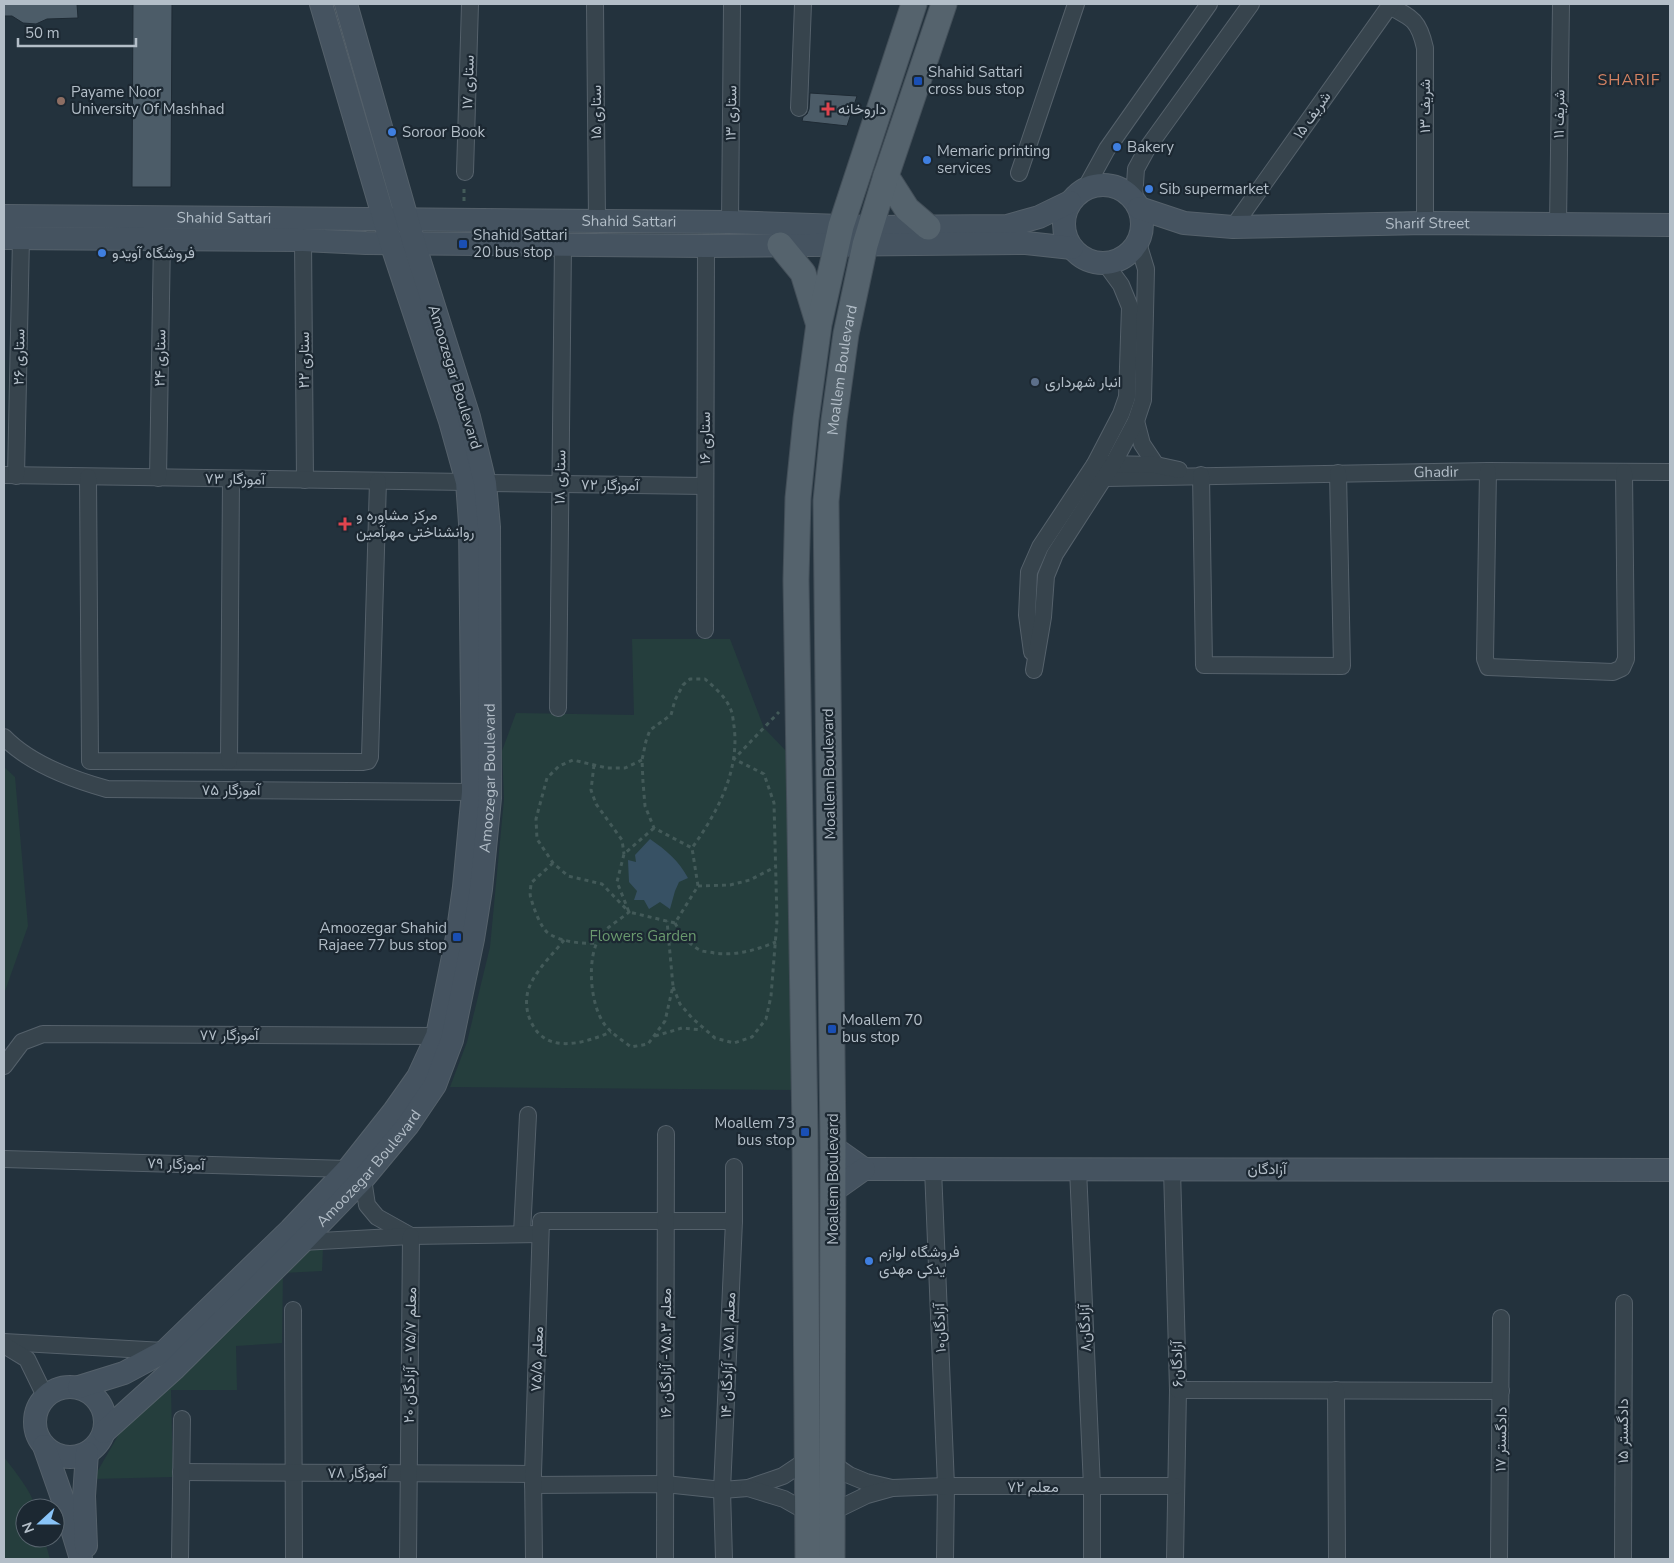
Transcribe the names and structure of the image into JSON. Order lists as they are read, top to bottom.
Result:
{
  "streets": {
    "main road": [
      "Shahid Sattari",
      "Sharif Street",
      "Moallem Boulevard",
      "Amoozegar Boulevard",
      "آزادگان"
    ],
    "street": [
      "ستاری ۱۷",
      "شریف ۱۳",
      "ستاری ۱۵",
      "ستاری ۱۳",
      "شریف ۱۱",
      "شریف ۱۵",
      "ستاری ۲۶",
      "ستاری ۲۴",
      "ستاری ۲۲",
      "ستاری ۱۶",
      "Ghadir",
      "ستاری ۱۸",
      "۷۳ آموزگار",
      "۷۲ آموزگار",
      "آموزگار ۷۵",
      "۷۷ آموزگار",
      "۷۹ آموزگار",
      "آزادگان۱۰",
      "آزادگان۸",
      "معلم ۷۵.۳- آزادگان ۱۶",
      "معلم ۷۵/۷ - آزادگان ۲۰",
      "معلم ۷۵.۱- آزادگان ۱۴",
      "معلم ۷۵/۵",
      "آزادگان۶",
      "دادگستر ۱۵",
      "دادگستر ۱۷",
      "آموزگار ۷۸",
      "معلم ۷۲"
    ]
  },
  "crossings": [
    ["شریف ۱۳", "شریف ۱۵"],
    ["شریف ۱۳", "Sharif Street"],
    ["ستاری ۱۵", "Shahid Sattari"],
    ["ستاری ۱۳", "Shahid Sattari"],
    ["شریف ۱۱", "Sharif Street"],
    ["شریف ۱۵", "Sharif Street"],
    ["Shahid Sattari", "Sharif Street"],
    ["Shahid Sattari", "ستاری ۲۶"],
    ["Shahid Sattari", "ستاری ۲۴"],
    ["Shahid Sattari", "ستاری ۲۲"],
    ["Shahid Sattari", "Moallem Boulevard"],
    ["Shahid Sattari", "Amoozegar Boulevard"],
    ["Shahid Sattari", "ستاری ۱۶"],
    ["Shahid Sattari", "ستاری ۱۸"],
    ["ستاری ۲۶", "۷۳ آموزگار"],
    ["ستاری ۲۴", "۷۳ آموزگار"],
    ["ستاری ۲۲", "۷۳ آموزگار"],
    ["Amoozegar Boulevard", "۷۳ آموزگار"],
    ["Amoozegar Boulevard", "۷۲ آموزگار"],
    ["Amoozegar Boulevard", "آموزگار ۷۵"],
    ["Amoozegar Boulevard", "۷۷ آموزگار"],
    ["Amoozegar Boulevard", "۷۹ آموزگار"],
    ["ستاری ۱۶", "۷۲ آموزگار"],
    ["ستاری ۱۸", "۷۲ آموزگار"],
    ["۷۳ آموزگار", "۷۲ آموزگار"],
    ["آزادگان", "آزادگان۱۰"],
    ["آزادگان", "آزادگان۸"],
    ["آزادگان", "آزادگان۶"],
    ["آزادگان۱۰", "معلم ۷۲"],
    ["آزادگان۸", "معلم ۷۲"],
    ["معلم ۷۵.۳- آزادگان ۱۶", "آموزگار ۷۸"],
    ["معلم ۷۵/۷ - آزادگان ۲۰", "آموزگار ۷۸"],
    ["معلم ۷۵.۱- آزادگان ۱۴", "آموزگار ۷۸"],
    ["معلم ۷۵/۵", "آموزگار ۷۸"],
    ["آزادگان۶", "معلم ۷۲"]
  ],
  "districts": ["SHARIF"],
  "parks": ["Flowers Garden"],
  "places": {
    "transit": [
      "Shahid Sattari cross bus stop",
      "Shahid Sattari 20 bus stop",
      "Amoozegar Shahid Rajaee 77 bus stop",
      "Moallem 70 bus stop",
      "Moallem 73 bus stop"
    ],
    "other": [
      "Payame Noor University Of Mashhad",
      "Soroor Book",
      "Bakery",
      "Memaric printing services",
      "Sib supermarket",
      "فروشگاه آويدو",
      "انبار شهرداری",
      "فروشگاه لوازم یدکی مهدی"
    ],
    "health": ["داروخانه", "مرکز مشاوره و روانشناختی مهرآمین"]
  },
  "scale_bar": "50 m",
  "north": "left"
}
